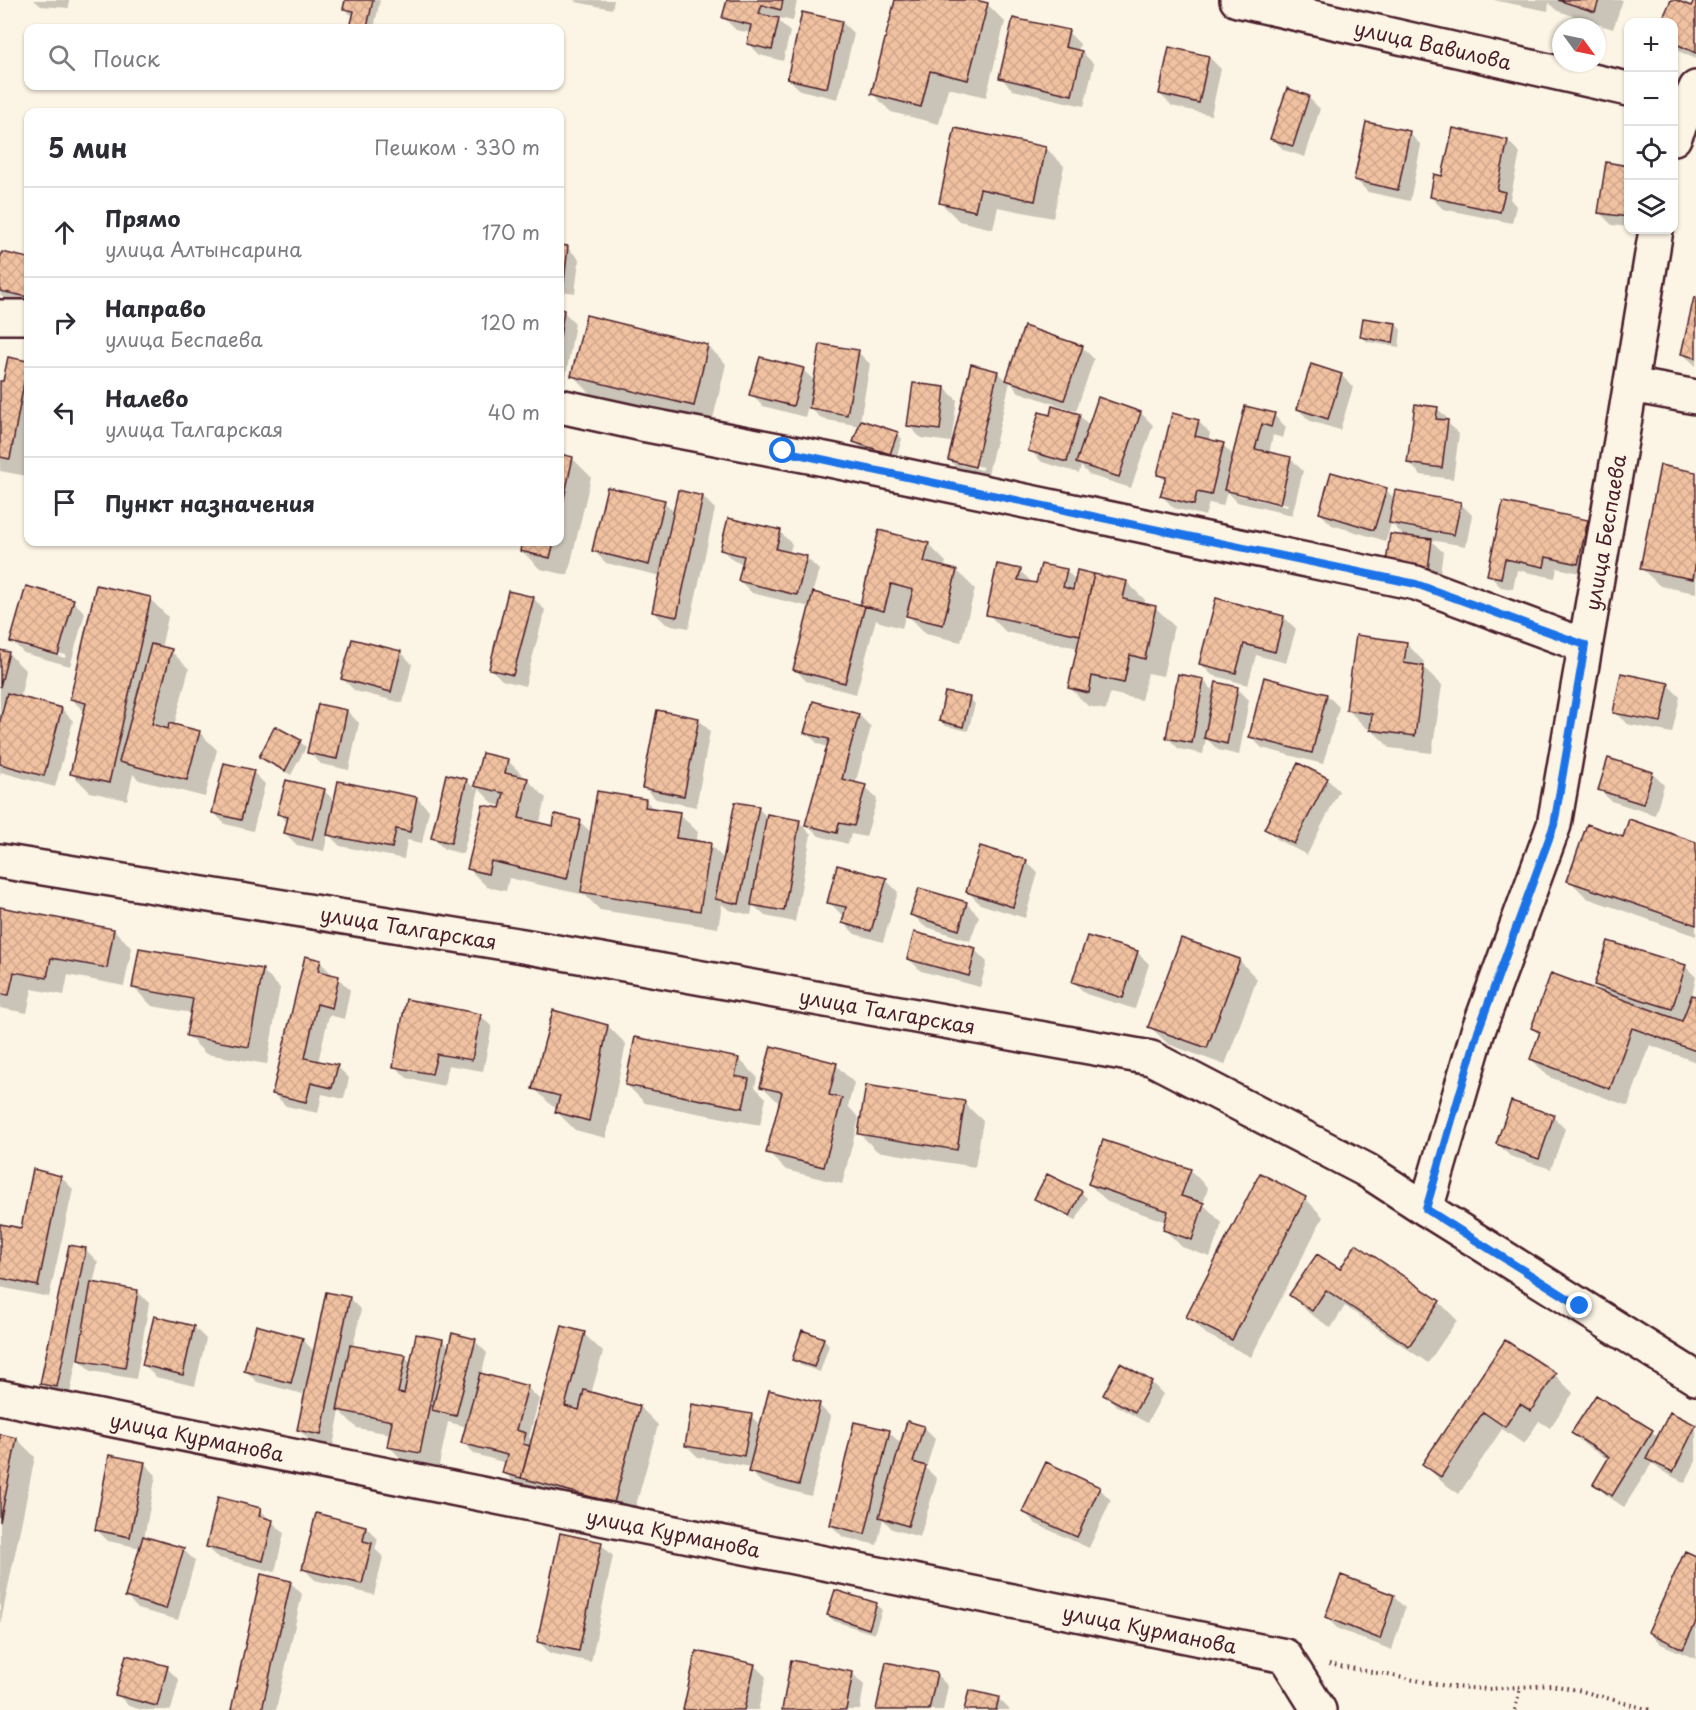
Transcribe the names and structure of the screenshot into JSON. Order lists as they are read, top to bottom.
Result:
{
  "streets": {
    "street": [
      "улица Вавилова",
      "улица Беспаева",
      "улица Талгарская",
      "улица Курманова"
    ]
  },
  "crossings": [
    ["улица Беспаева", "улица Талгарская"]
  ],
  "north": "bottom right",
  "page": {
    "map_buttons": ["+", "−"],
    "search": "Поиск",
    "heading": ["5 мин", "Пешком · 330 m"],
    "list": [
      ["Прямо", "улица Алтынсарина", "170 m"],
      ["Направо", "улица Беспаева", "120 m"],
      ["Налево", "улица Талгарская", "40 m"],
      "Пункт назначения"
    ]
  }
}
